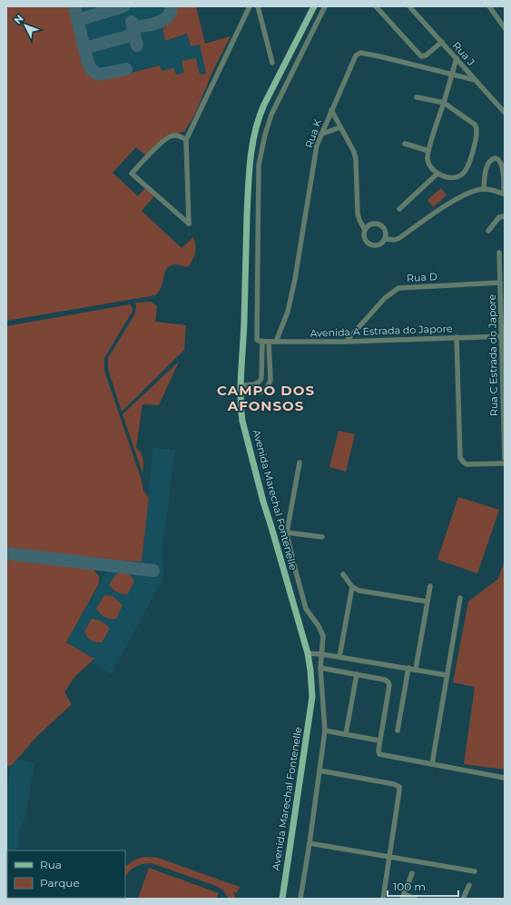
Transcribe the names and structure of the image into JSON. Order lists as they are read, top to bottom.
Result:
{
  "streets": {
    "main road": ["Avenida Marechal Fontenelle"],
    "street": [
      "Rua J",
      "Rua K",
      "Rua D",
      "Avenida A Estrada do Japore",
      "Rua C Estrada do Japore"
    ]
  },
  "crossings": [
    ["Rua J", "Rua K"],
    ["Rua K", "Avenida A Estrada do Japore"],
    ["Rua D", "Avenida A Estrada do Japore"],
    ["Rua D", "Rua C Estrada do Japore"],
    ["Avenida A Estrada do Japore", "Rua C Estrada do Japore"]
  ],
  "districts": ["CAMPO DOS AFONSOS"],
  "legend": ["Rua", "Parque"],
  "scale_bar": "100 m",
  "north": "top left"
}
